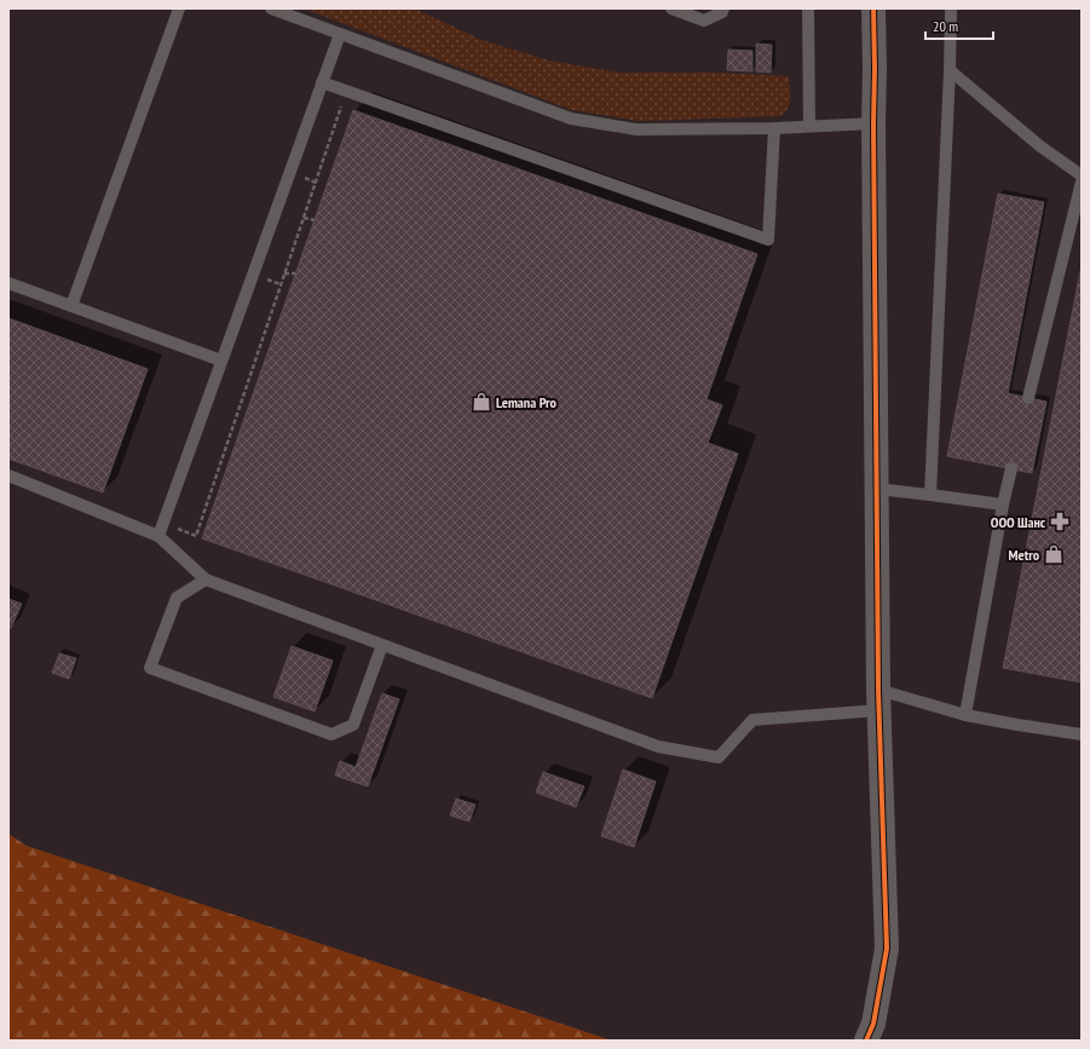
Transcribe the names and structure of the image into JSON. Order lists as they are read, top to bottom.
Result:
{
  "places": {
    "shop": ["Lemana Pro", "Metro"],
    "pharmacy": ["ООО Шанс"]
  },
  "scale_bar": "20 m"
}
